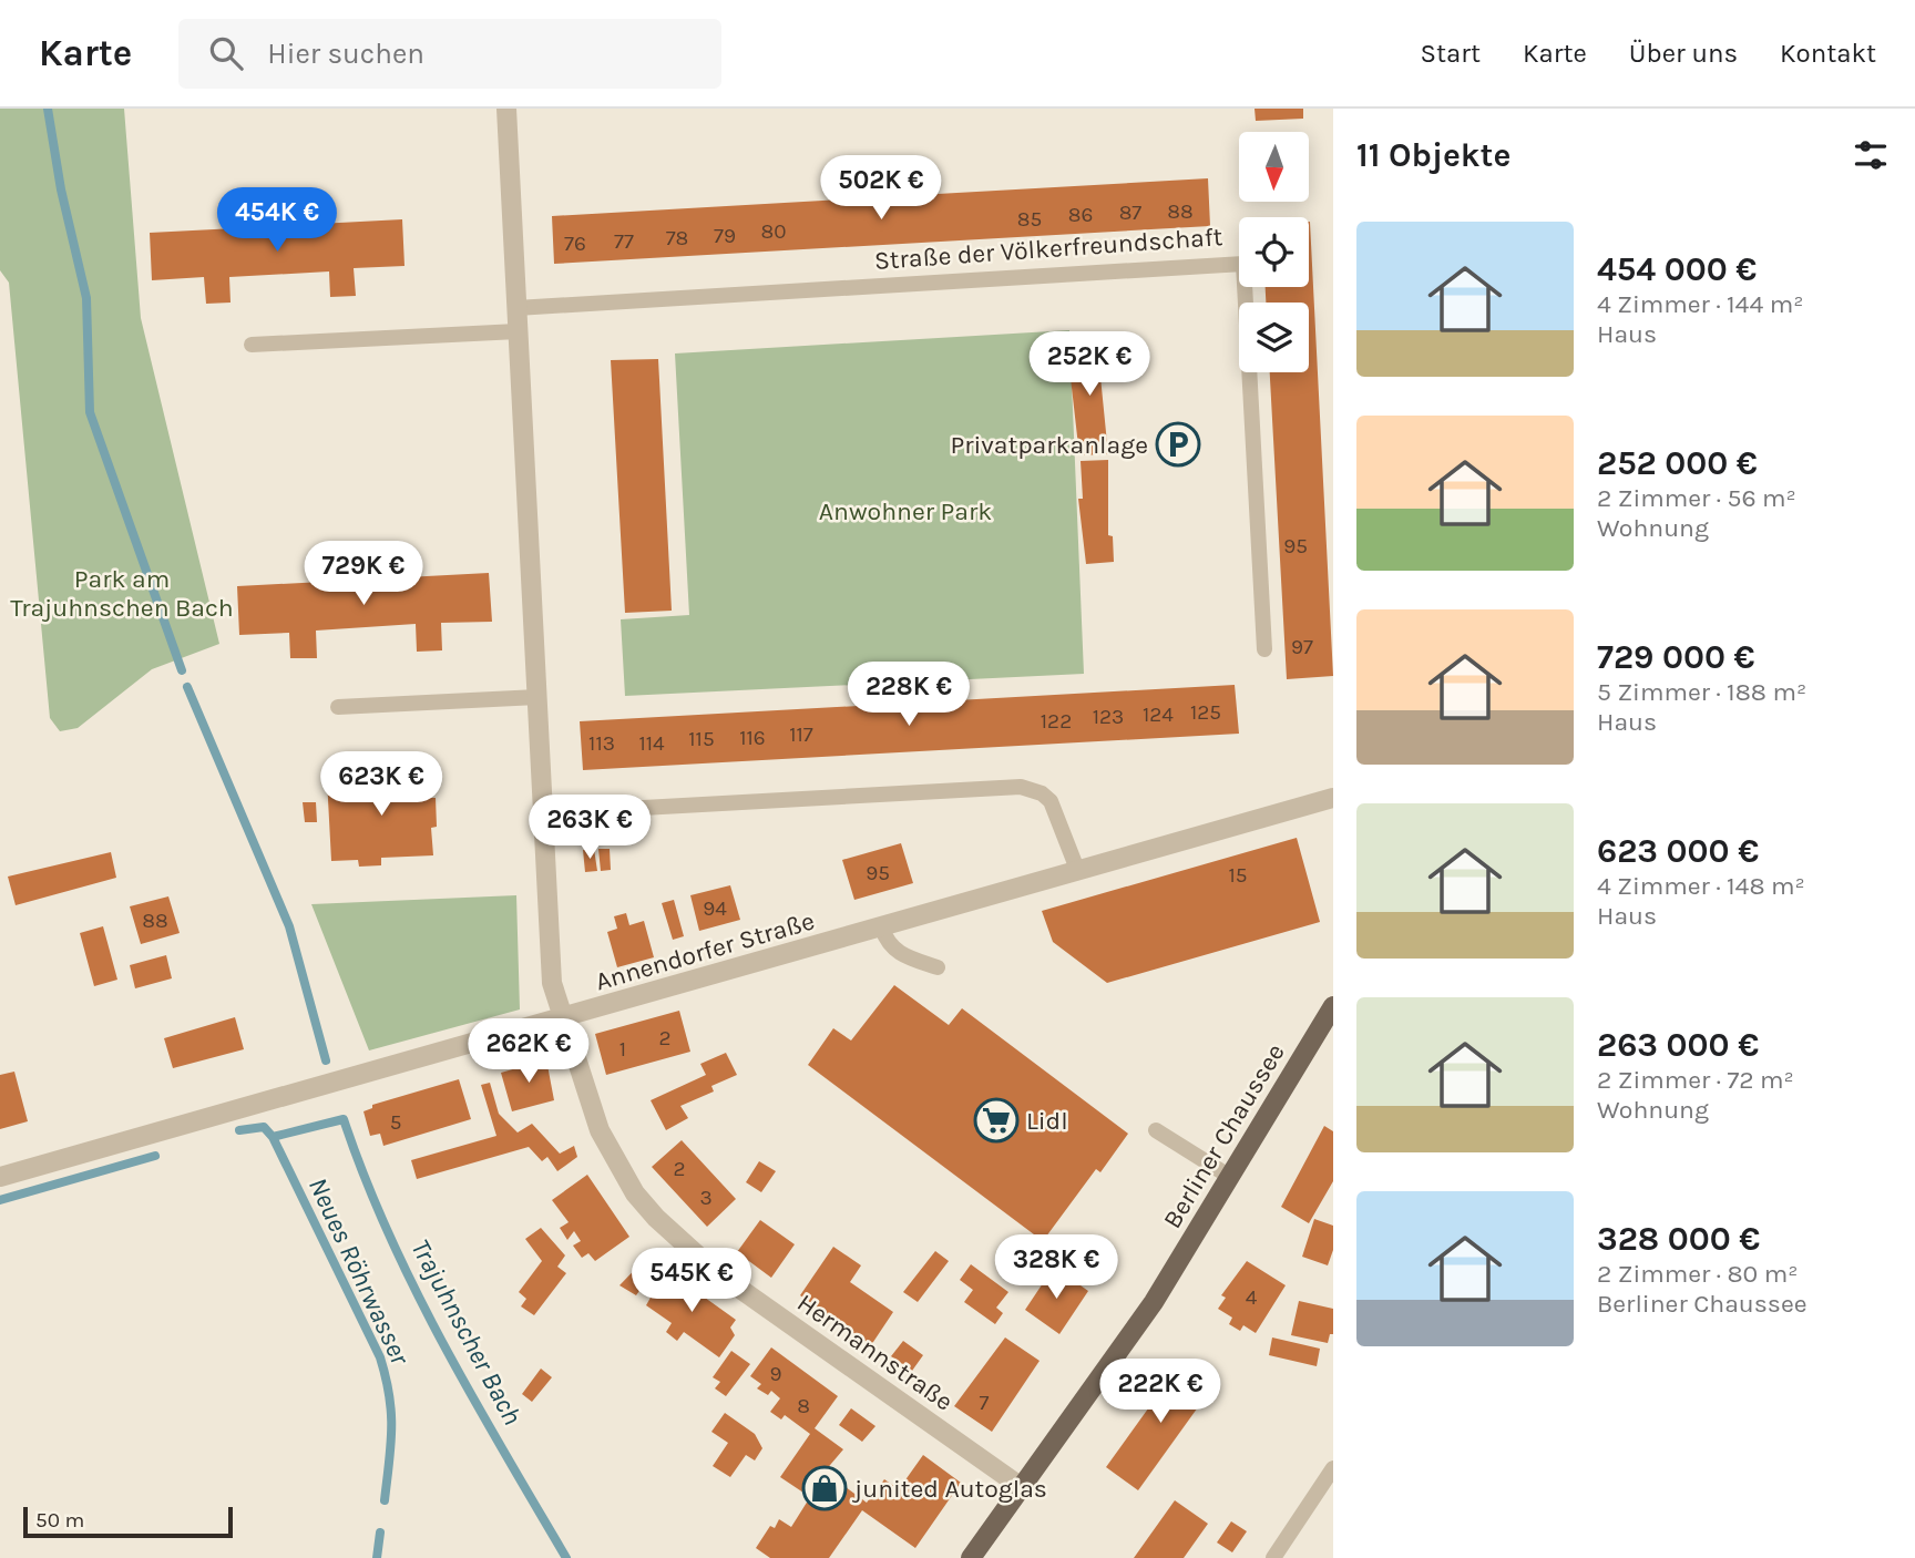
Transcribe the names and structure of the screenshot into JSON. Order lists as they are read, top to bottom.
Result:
{
  "streets": {
    "main road": ["Berliner Chaussee"],
    "street": ["Annendorfer Straße", "Hermannstraße"],
    "lane": ["Straße der Völkerfreundschaft"]
  },
  "crossings": [
    ["Annendorfer Straße", "Hermannstraße"],
    ["Berliner Chaussee", "Hermannstraße"]
  ],
  "water": ["Neues Röhrwasser", "Trajuhnscher Bach"],
  "parks": ["Anwohner Park", "Park am Trajuhnschen Bach"],
  "places": {
    "parking": ["Privatparkanlage"],
    "supermarket": ["Lidl"],
    "shop": ["junited Autoglas"]
  },
  "house_numbers": [
    "88",
    "87",
    "86",
    "85",
    "80",
    "79",
    "78",
    "77",
    "76",
    "95",
    "97",
    "125",
    "124",
    "123",
    "122",
    "117",
    "116",
    "115",
    "113",
    "114",
    "95",
    "15",
    "94",
    "88",
    "2",
    "1",
    "5",
    "2",
    "3",
    "4",
    "9",
    "7",
    "8"
  ],
  "scale_bar": "50 m",
  "north": "bottom",
  "page": {
    "header": "Karte",
    "search": "Hier suchen",
    "nav": [
      "Start",
      "Karte",
      "Über uns",
      "Kontakt"
    ],
    "heading": "11 Objekte",
    "price": [
      "502K €",
      "454K €",
      "252K €",
      "729K €",
      "228K €",
      "623K €",
      "263K €",
      "262K €",
      "328K €",
      "545K €",
      "222K €"
    ],
    "list": [
      {
        "name": "454 000 €",
        "note": "4 Zimmer · 144 m² · Haus"
      },
      {
        "name": "252 000 €",
        "note": "2 Zimmer · 56 m² · Wohnung"
      },
      {
        "name": "729 000 €",
        "note": "5 Zimmer · 188 m² · Haus"
      },
      {
        "name": "623 000 €",
        "note": "4 Zimmer · 148 m² · Haus"
      },
      {
        "name": "263 000 €",
        "note": "2 Zimmer · 72 m² · Wohnung"
      },
      {
        "name": "328 000 €",
        "note": "2 Zimmer · 80 m² · Berliner Chaussee"
      }
    ],
    "scale": "50 m"
  }
}
